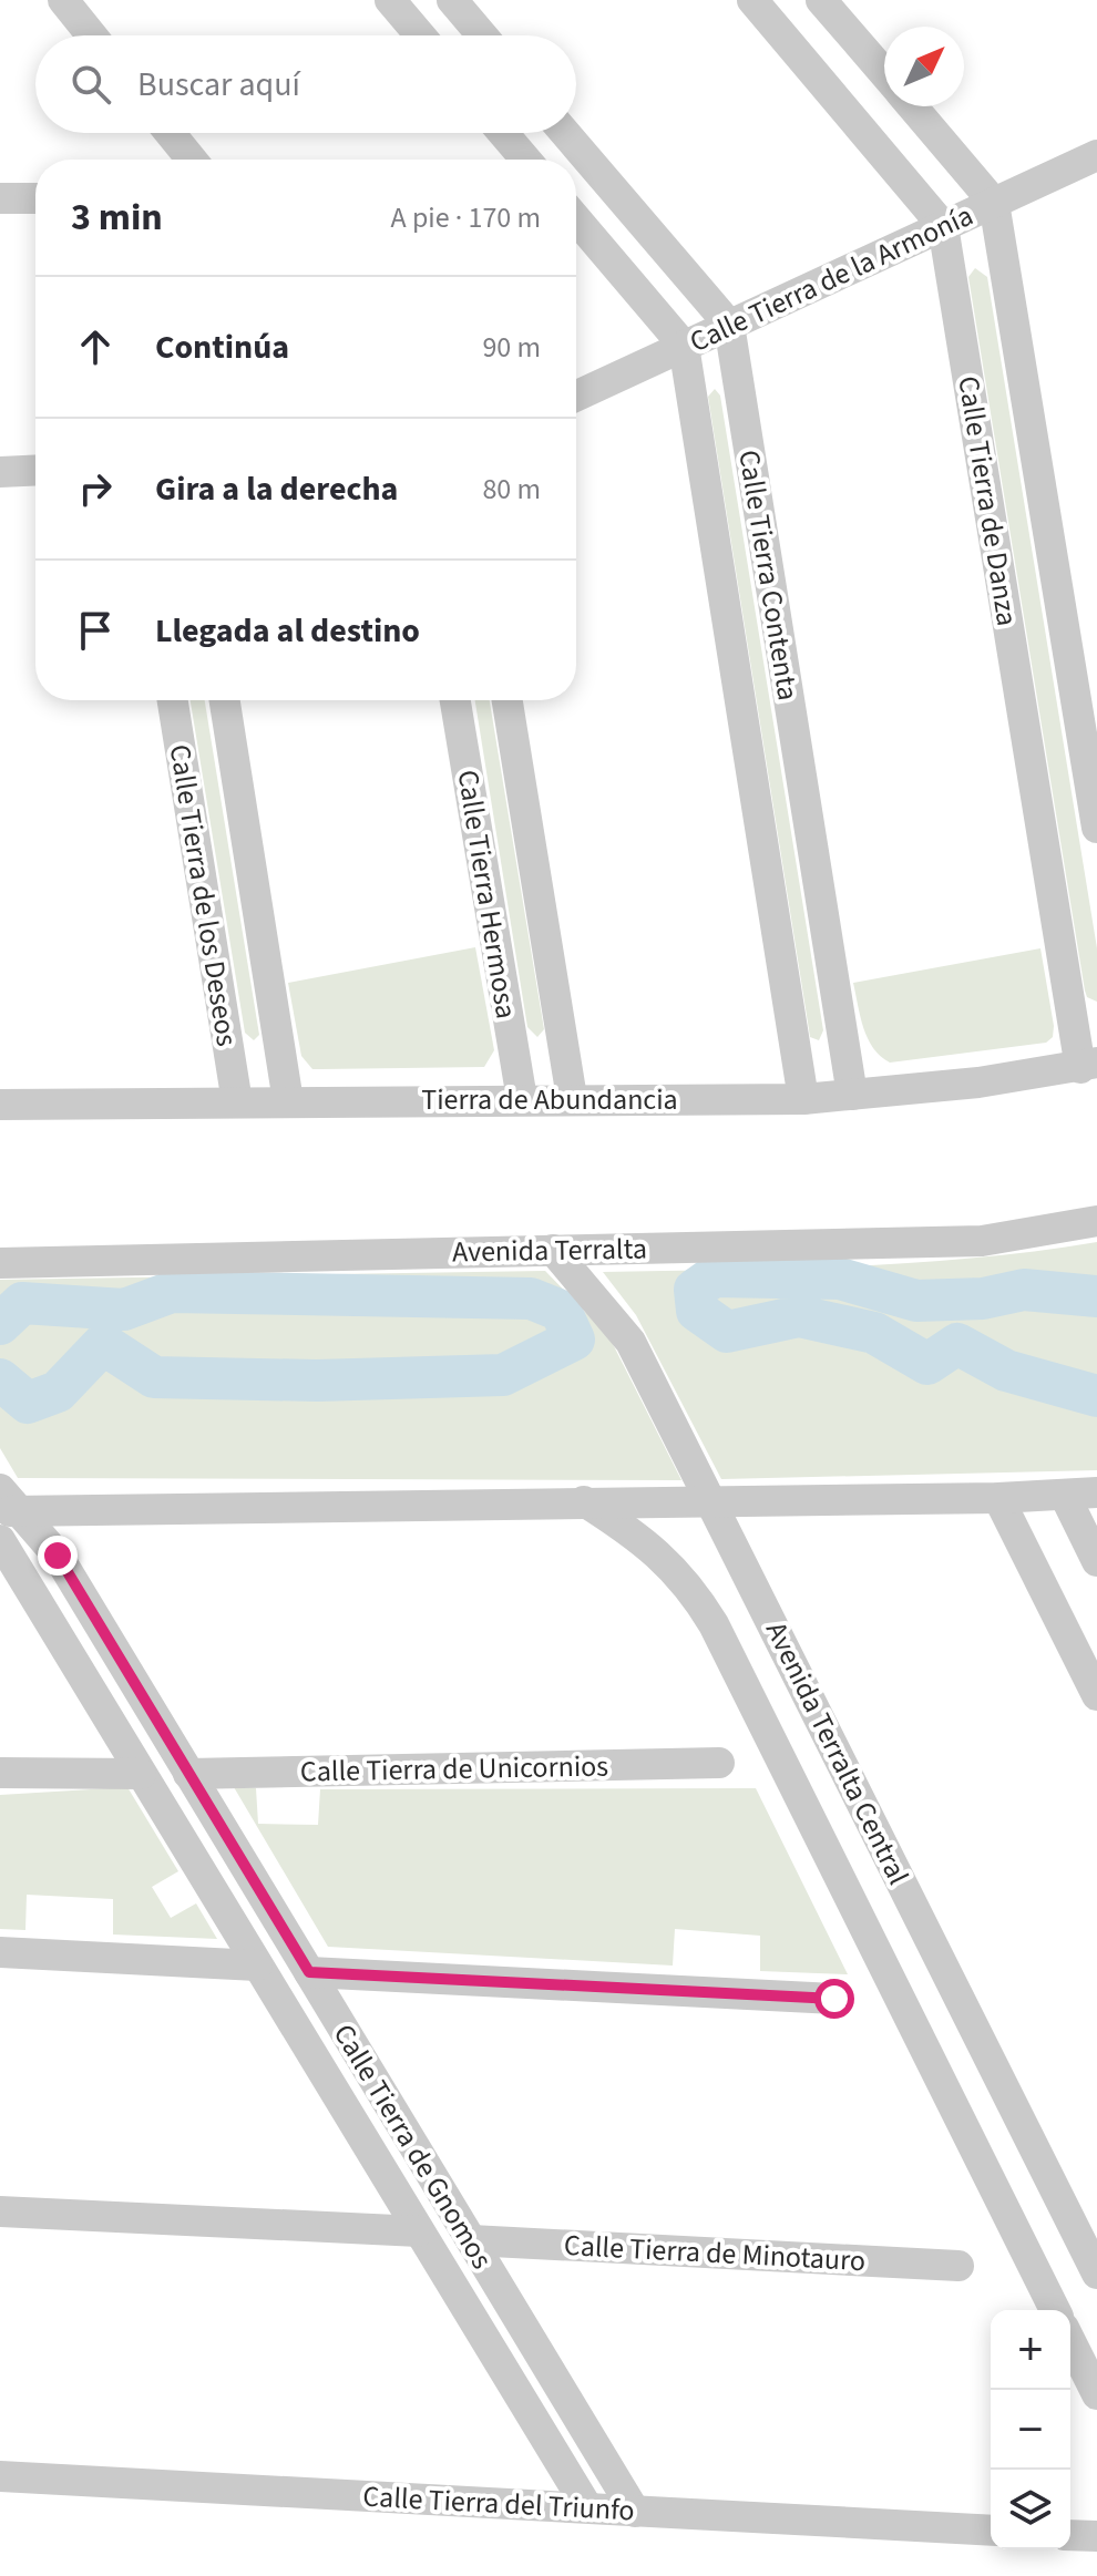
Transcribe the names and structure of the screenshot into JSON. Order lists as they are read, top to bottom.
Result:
{
  "streets": {
    "street": [
      "Calle Tierra de la Armonía",
      "Calle Tierra de Danza",
      "Calle Tierra Contenta",
      "Calle Tierra Hermosa",
      "Calle Tierra de los Deseos",
      "Tierra de Abundancia",
      "Avenida Terralta",
      "Avenida Terralta Central",
      "Calle Tierra de Unicornios",
      "Calle Tierra de Gnomos",
      "Calle Tierra de Minotauro",
      "Calle Tierra del Triunfo"
    ]
  },
  "crossings": [
    ["Calle Tierra de la Armonía", "Calle Tierra de Danza"],
    ["Calle Tierra de la Armonía", "Calle Tierra Contenta"],
    ["Calle Tierra de Danza", "Tierra de Abundancia"],
    ["Calle Tierra Contenta", "Tierra de Abundancia"],
    ["Calle Tierra Hermosa", "Tierra de Abundancia"],
    ["Calle Tierra de los Deseos", "Tierra de Abundancia"],
    ["Avenida Terralta", "Avenida Terralta Central"],
    ["Calle Tierra de Unicornios", "Calle Tierra de Gnomos"],
    ["Calle Tierra de Gnomos", "Calle Tierra de Minotauro"],
    ["Calle Tierra de Gnomos", "Calle Tierra del Triunfo"]
  ],
  "north": "top right",
  "page": {
    "search": "Buscar aquí",
    "heading": ["3 min", "A pie · 170 m"],
    "list": [
      ["Continúa", "90 m"],
      ["Gira a la derecha", "80 m"],
      "Llegada al destino"
    ],
    "map_buttons": ["+", "−"]
  }
}
